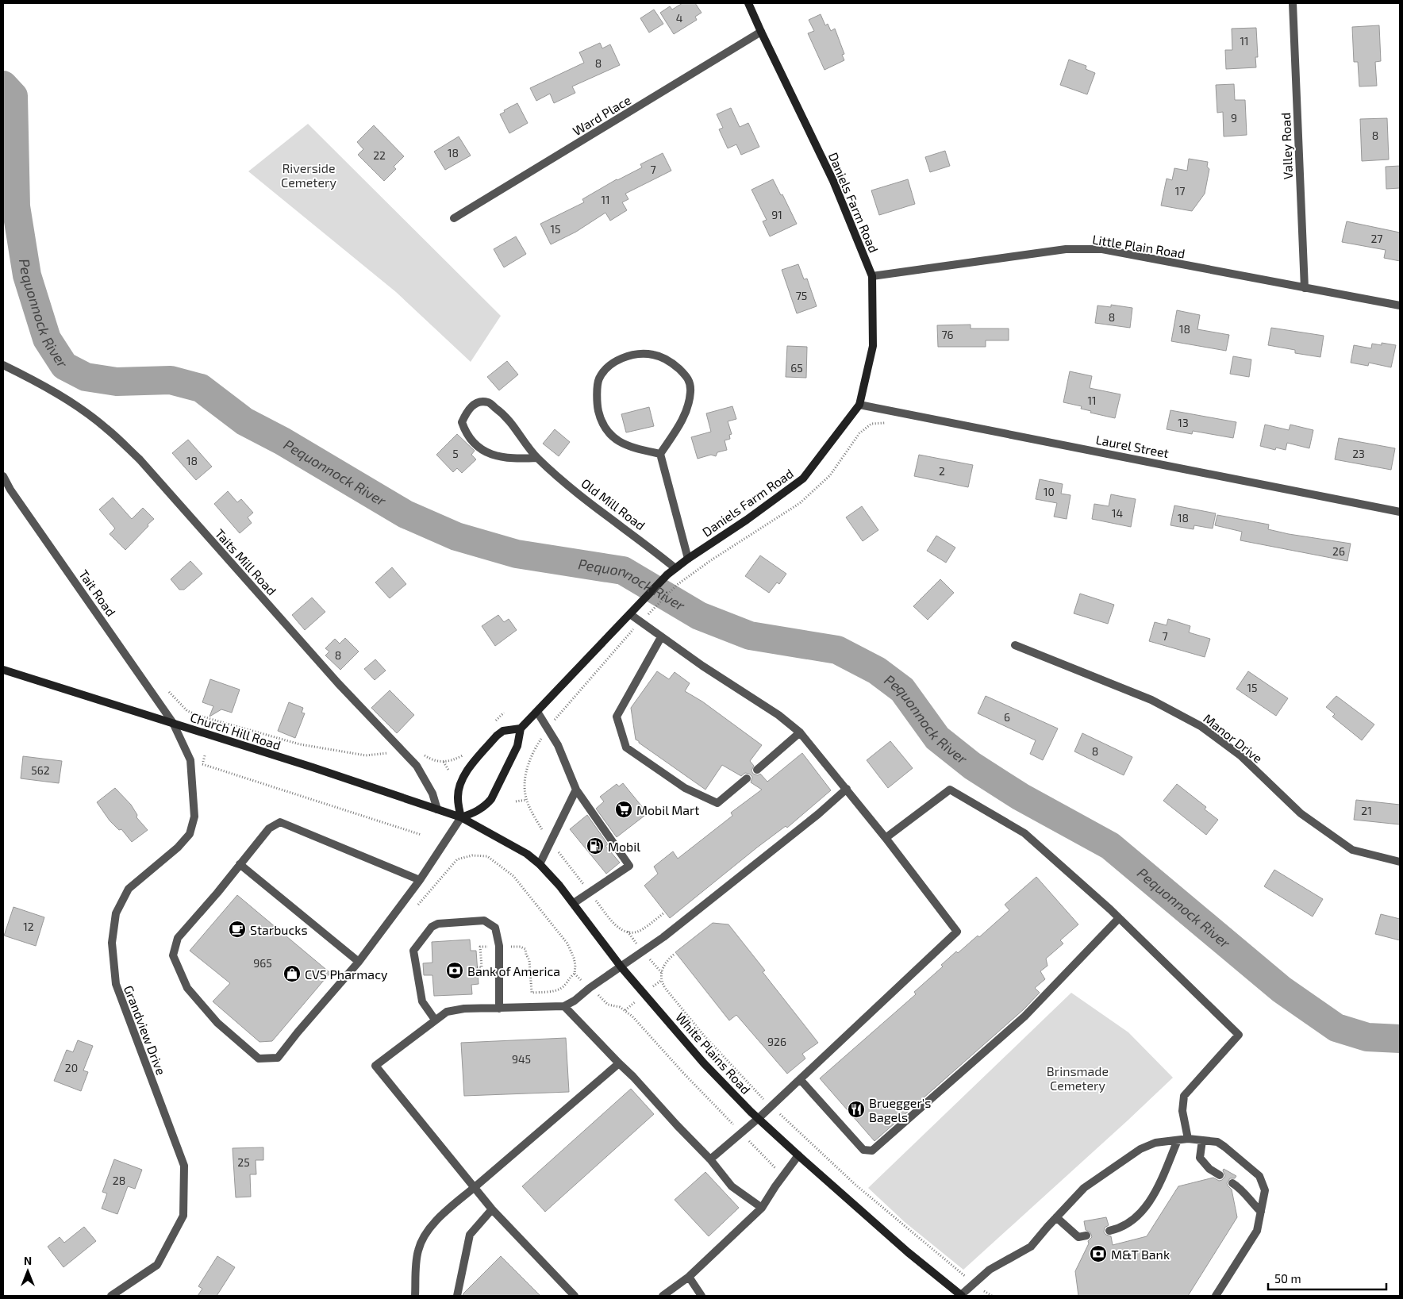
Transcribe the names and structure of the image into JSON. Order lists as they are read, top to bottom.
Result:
{
  "streets": {
    "main road": ["Daniels Farm Road", "Church Hill Road", "White Plains Road"],
    "street": [
      "Ward Place",
      "Valley Road",
      "Little Plain Road",
      "Laurel Street",
      "Old Mill Road",
      "Taits Mill Road",
      "Tait Road",
      "Manor Drive",
      "Grandview Drive"
    ]
  },
  "crossings": [
    ["Ward Place", "Daniels Farm Road"],
    ["Valley Road", "Little Plain Road"],
    ["Daniels Farm Road", "Little Plain Road"],
    ["Daniels Farm Road", "Laurel Street"],
    ["Daniels Farm Road", "Old Mill Road"],
    ["Taits Mill Road", "Church Hill Road"],
    ["Tait Road", "Church Hill Road"],
    ["Tait Road", "Grandview Drive"],
    ["Church Hill Road", "Grandview Drive"],
    ["Church Hill Road", "White Plains Road"]
  ],
  "water": ["Pequonnock River"],
  "parks": ["Riverside Cemetery", "Brinsmade Cemetery"],
  "places": {
    "supermarket": ["Mobil Mart"],
    "fuel station": ["Mobil"],
    "cafe": ["Starbucks"],
    "bank": ["Bank of America", "M&T Bank"],
    "shop": ["CVS Pharmacy"],
    "restaurant": ["Bruegger's Bagels"]
  },
  "house_numbers": [
    "4",
    "11",
    "8",
    "9",
    "8",
    "18",
    "22",
    "7",
    "17",
    "11",
    "91",
    "15",
    "27",
    "75",
    "8",
    "18",
    "76",
    "65",
    "11",
    "13",
    "5",
    "23",
    "18",
    "2",
    "10",
    "14",
    "18",
    "26",
    "7",
    "8",
    "15",
    "6",
    "8",
    "562",
    "21",
    "12",
    "965",
    "926",
    "945",
    "20",
    "25",
    "28"
  ],
  "scale_bar": "50 m",
  "north": "top"
}
